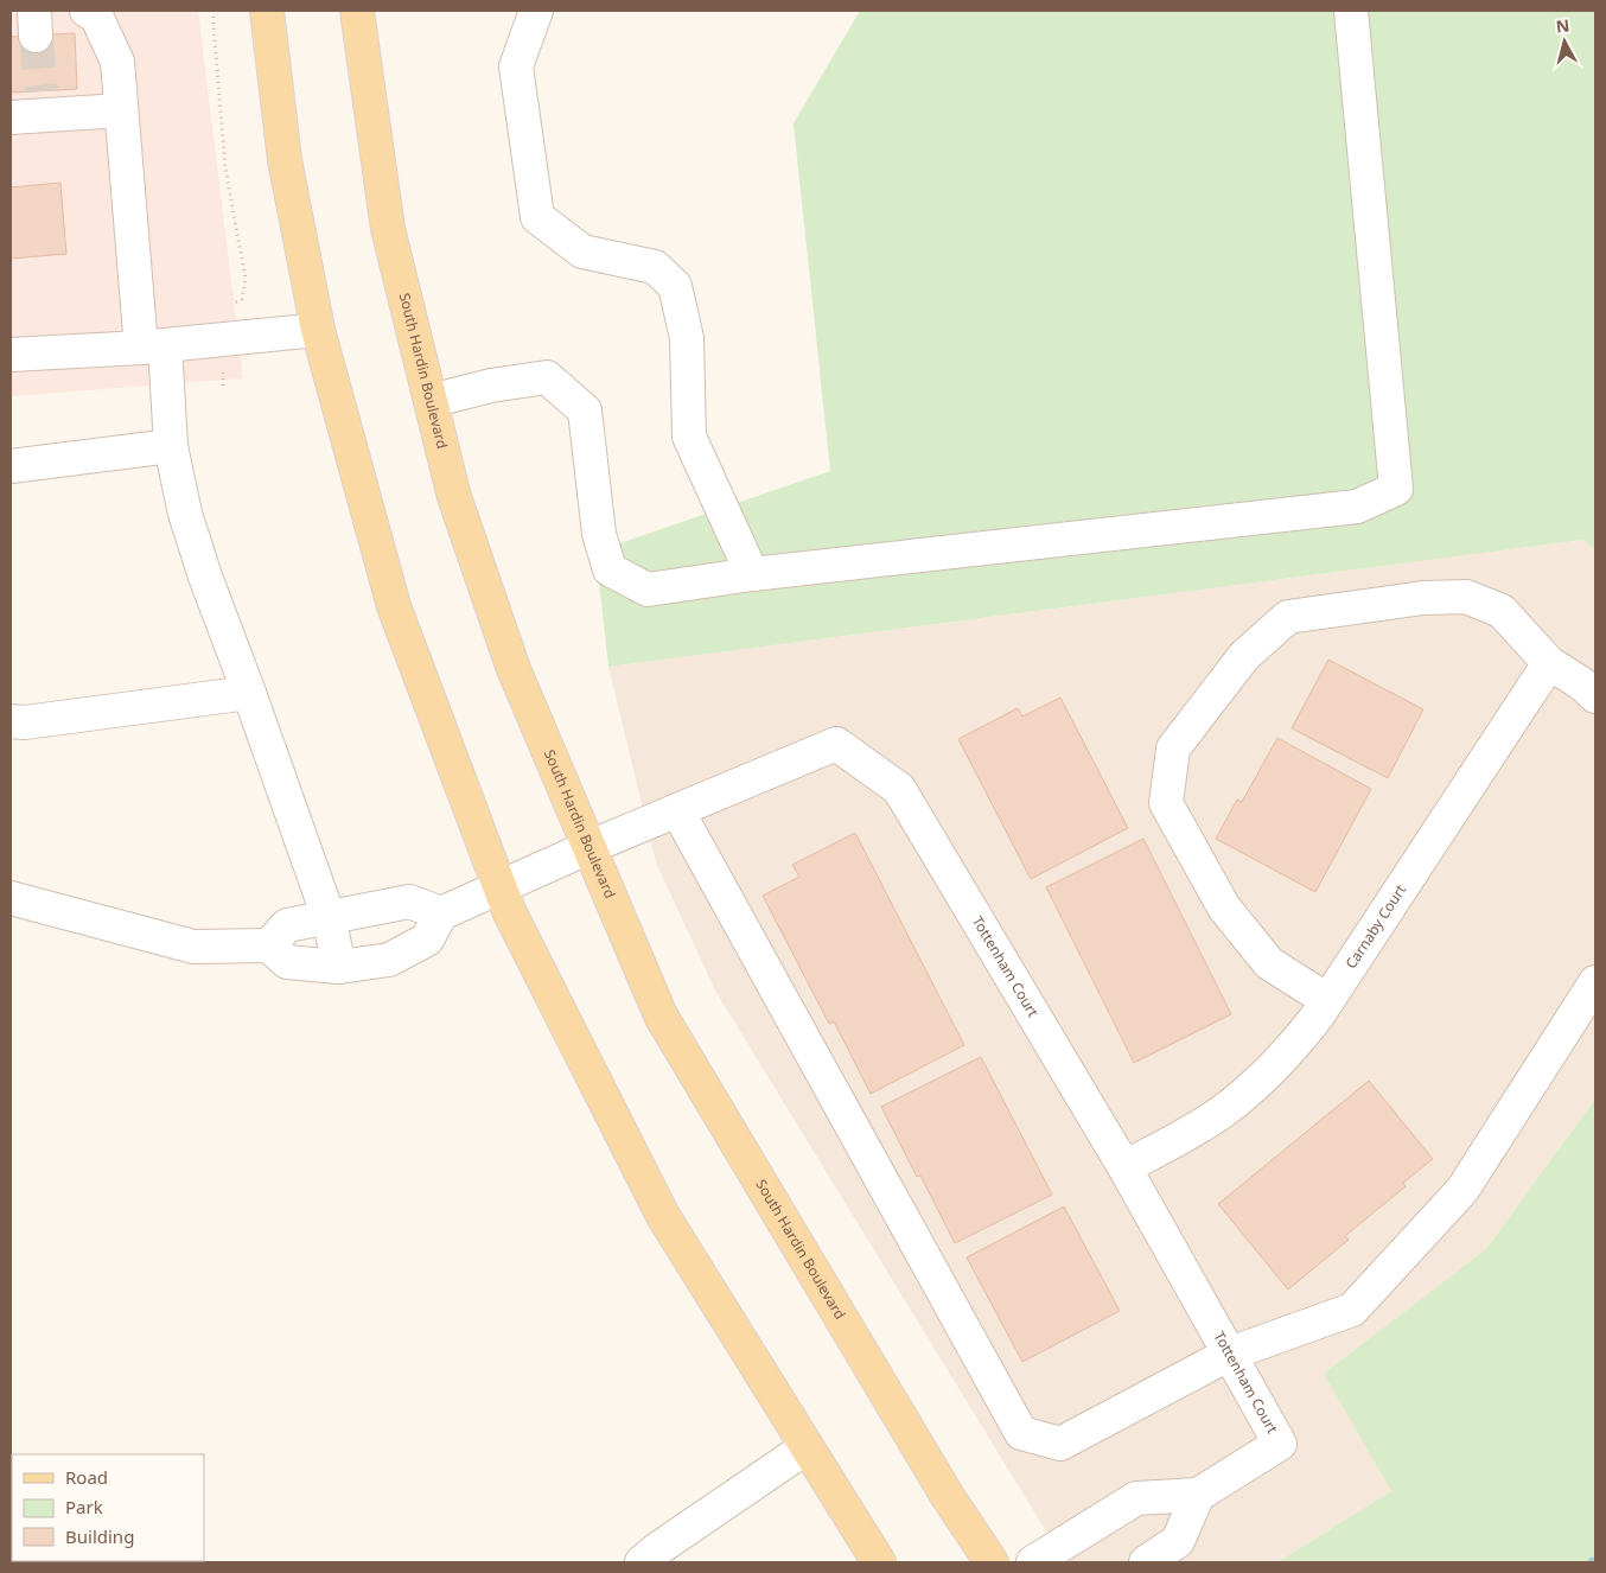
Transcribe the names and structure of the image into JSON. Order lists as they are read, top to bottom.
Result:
{
  "streets": {
    "main road": ["South Hardin Boulevard"],
    "street": ["Carnaby Court", "Tottenham Court"]
  },
  "crossings": [
    ["South Hardin Boulevard", "Tottenham Court"],
    ["Carnaby Court", "Tottenham Court"]
  ],
  "legend": ["Road", "Park", "Building"],
  "north": "top"
}
